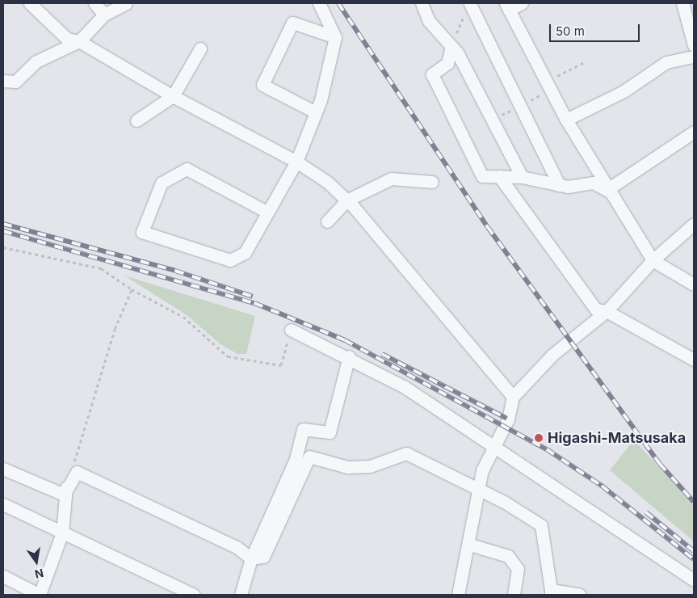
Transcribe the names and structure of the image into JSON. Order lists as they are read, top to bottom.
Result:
{
  "places": ["Higashi-Matsusaka"],
  "scale_bar": "50 m",
  "north": "bottom"
}
